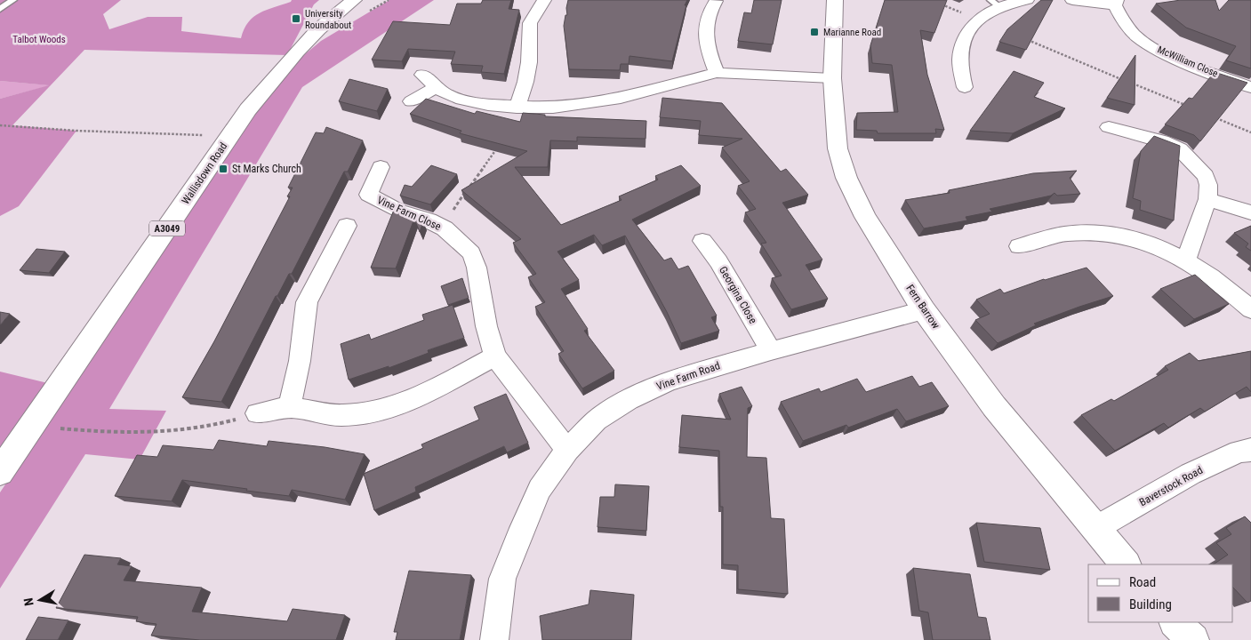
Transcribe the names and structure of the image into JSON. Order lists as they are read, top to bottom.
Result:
{
  "streets": {
    "street": [
      "McWilliam Close",
      "Wallisdown Road",
      "Vine Farm Close",
      "A3049",
      "Georgina Close",
      "Fern Barrow",
      "Vine Farm Road",
      "Baverstock Road"
    ]
  },
  "crossings": [
    ["Vine Farm Close", "Vine Farm Road"],
    ["Georgina Close", "Vine Farm Road"],
    ["Fern Barrow", "Vine Farm Road"],
    ["Fern Barrow", "Baverstock Road"]
  ],
  "parks": ["Talbot Woods"],
  "places": {
    "transit": ["University Roundabout", "Marianne Road", "St Marks Church"]
  },
  "legend": ["Road", "Building"],
  "north": "left"
}
